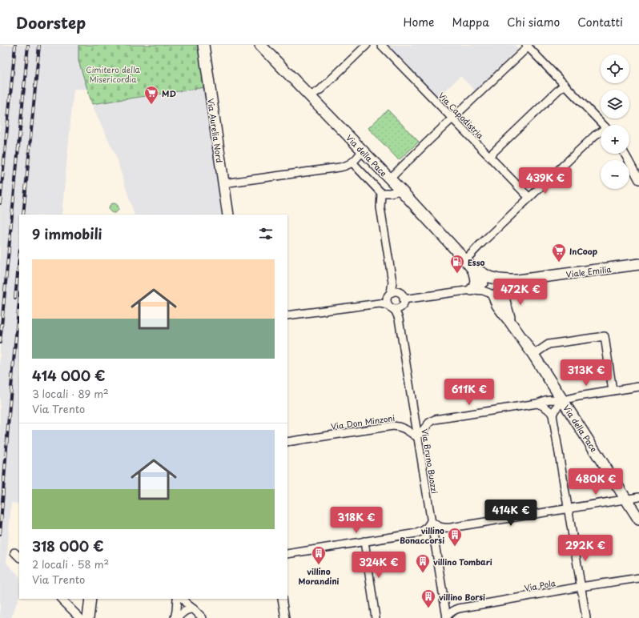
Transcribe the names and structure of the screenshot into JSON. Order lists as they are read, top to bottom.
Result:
{
  "streets": {
    "main road": ["Via Aurelia Nord", "Via della Pace", "Viale Emilia"],
    "street": [
      "Via Capodistria",
      "Via Don Minzoni",
      "Via Bruno Buozzi",
      "Via Pola"
    ]
  },
  "crossings": [
    ["Via della Pace", "Viale Emilia"],
    ["Via Don Minzoni", "Via Bruno Buozzi"],
    ["Via Bruno Buozzi", "Via Pola"]
  ],
  "parks": ["Cimitero della Misericordia"],
  "places": {
    "supermarket": ["MD", "InCoop"],
    "fuel station": ["Esso"],
    "building": [
      "villino Bonaccorsi",
      "villino Morandini",
      "villino Tombari",
      "villino Borsi"
    ]
  },
  "page": {
    "header": "Doorstep",
    "nav": [
      "Home",
      "Mappa",
      "Chi siamo",
      "Contatti"
    ],
    "map_buttons": ["+", "−"],
    "price": [
      "439K €",
      "472K €",
      "313K €",
      "611K €",
      "480K €",
      "414K €",
      "318K €",
      "292K €",
      "324K €"
    ],
    "heading": "9 immobili",
    "list": [
      {
        "name": "414 000 €",
        "note": "3 locali · 89 m² · Via Trento"
      },
      {
        "name": "318 000 €",
        "note": "2 locali · 58 m² · Via Trento"
      }
    ]
  }
}
